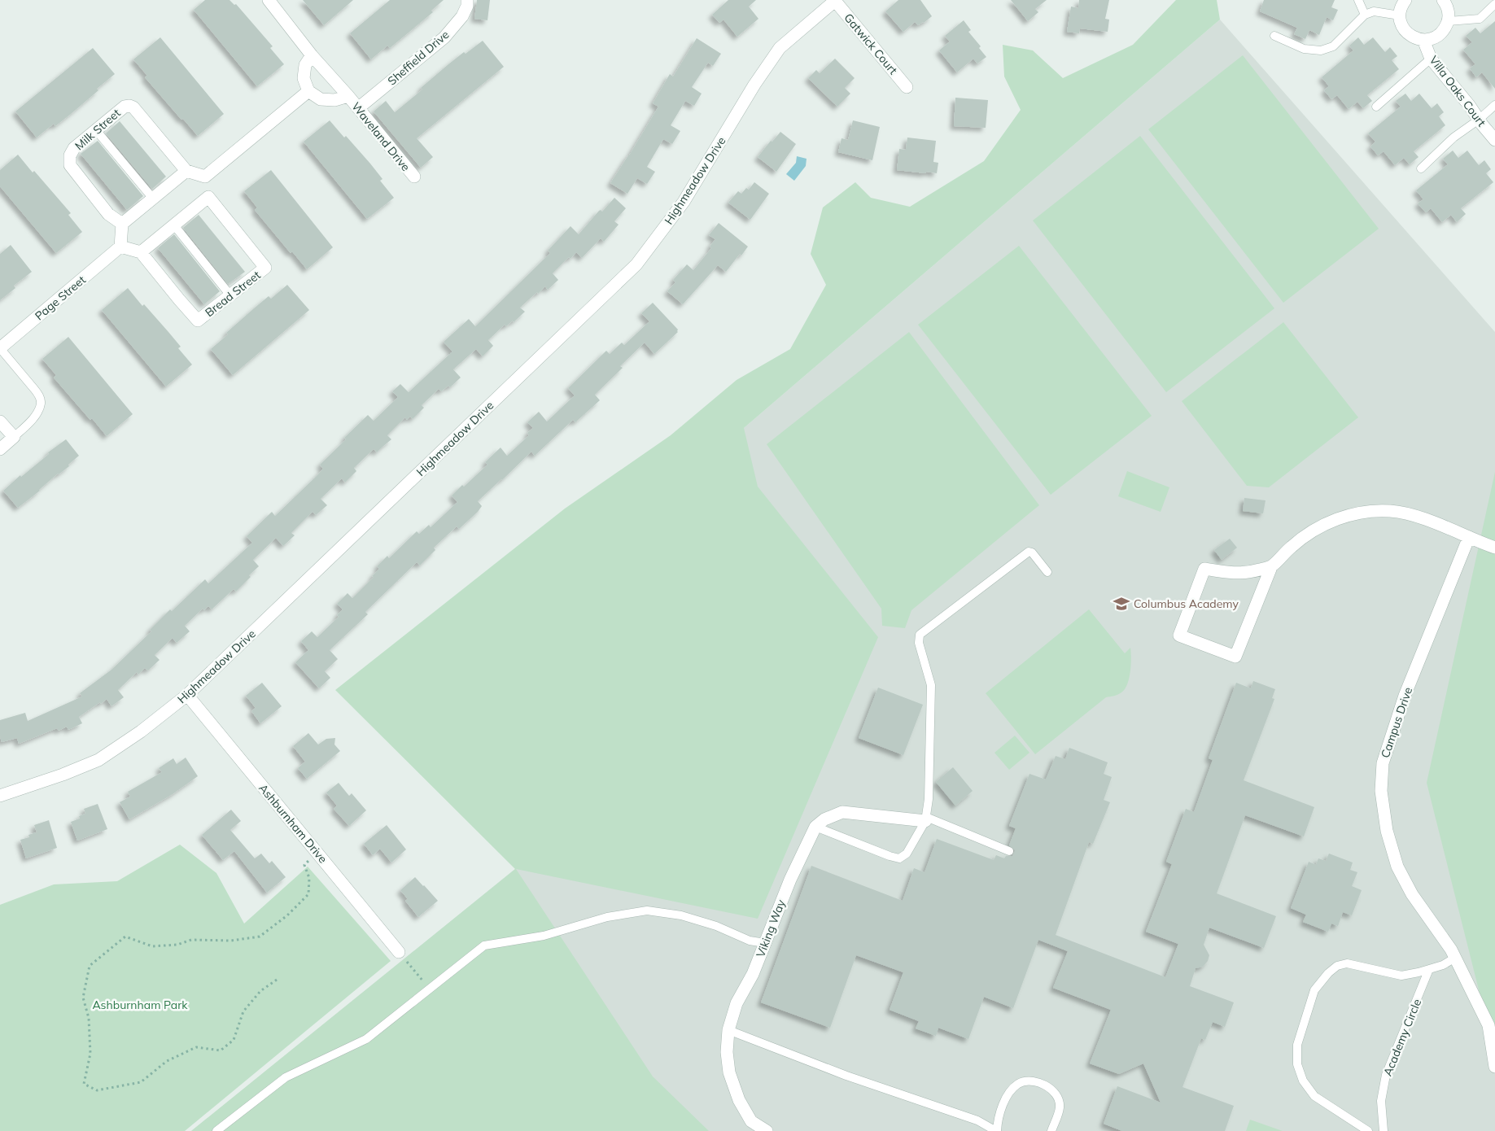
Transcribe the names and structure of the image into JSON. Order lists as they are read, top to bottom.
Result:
{
  "streets": {
    "street": [
      "Gatwick Court",
      "Sheffield Drive",
      "Villa Oaks Court",
      "Milk Street",
      "Waveland Drive",
      "Highmeadow Drive",
      "Bread Street",
      "Page Street",
      "Campus Drive",
      "Ashburnham Drive",
      "Viking Way"
    ],
    "lane": ["Academy Circle"]
  },
  "crossings": [
    ["Gatwick Court", "Highmeadow Drive"],
    ["Sheffield Drive", "Waveland Drive"],
    ["Highmeadow Drive", "Ashburnham Drive"]
  ],
  "parks": ["Ashburnham Park"],
  "places": {
    "school or university": ["Columbus Academy"]
  }
}
